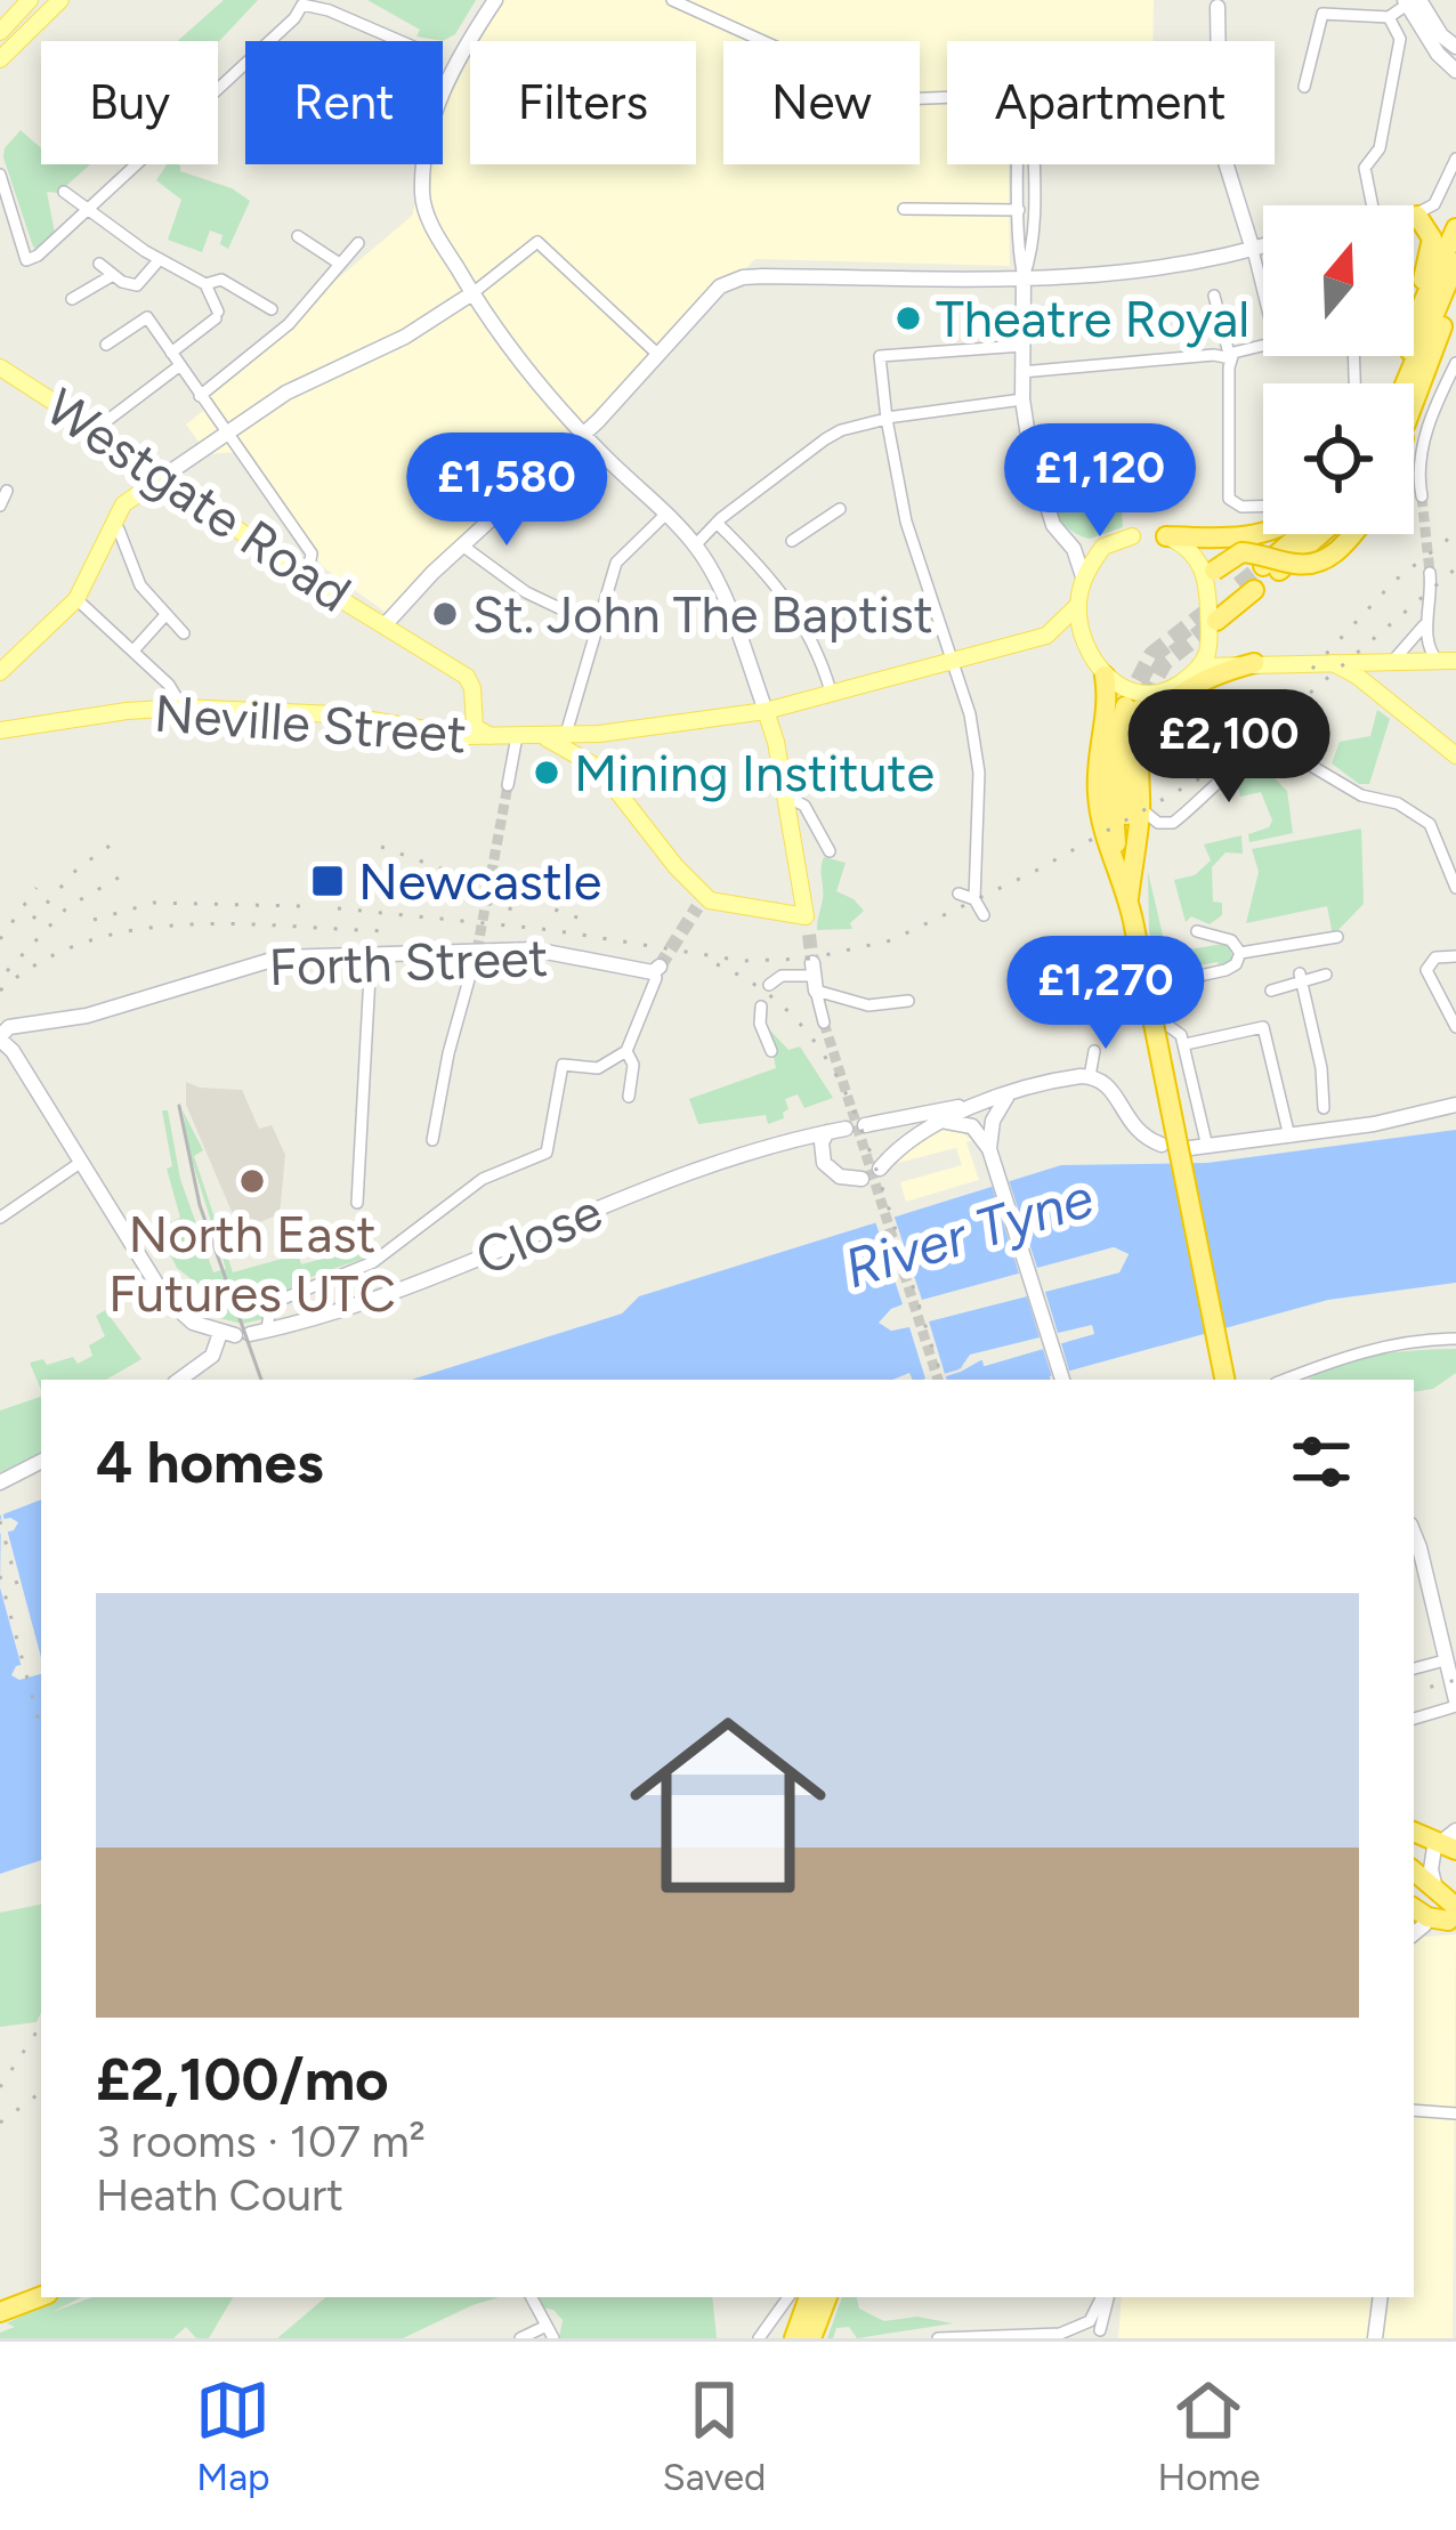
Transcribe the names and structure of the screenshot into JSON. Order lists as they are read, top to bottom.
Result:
{
  "streets": {
    "main road": ["Westgate Road", "Neville Street"],
    "street": ["Forth Street", "Close"]
  },
  "water": ["River Tyne"],
  "places": {
    "other": [
      "Theatre Royal",
      "St. John The Baptist",
      "Mining Institute",
      "North East Futures UTC"
    ],
    "transit": ["Newcastle"]
  },
  "north": "top",
  "page": {
    "chip": [
      "Buy",
      "Rent",
      "Filters",
      "New",
      "Apartment"
    ],
    "price": [
      "£1,120",
      "£1,580",
      "£2,100",
      "£1,270"
    ],
    "heading": "4 homes",
    "list": [
      {
        "name": "£2,100/mo",
        "note": "3 rooms · 107 m² · Heath Court"
      }
    ],
    "tabs": ["Map", "Saved", "Home"]
  }
}
